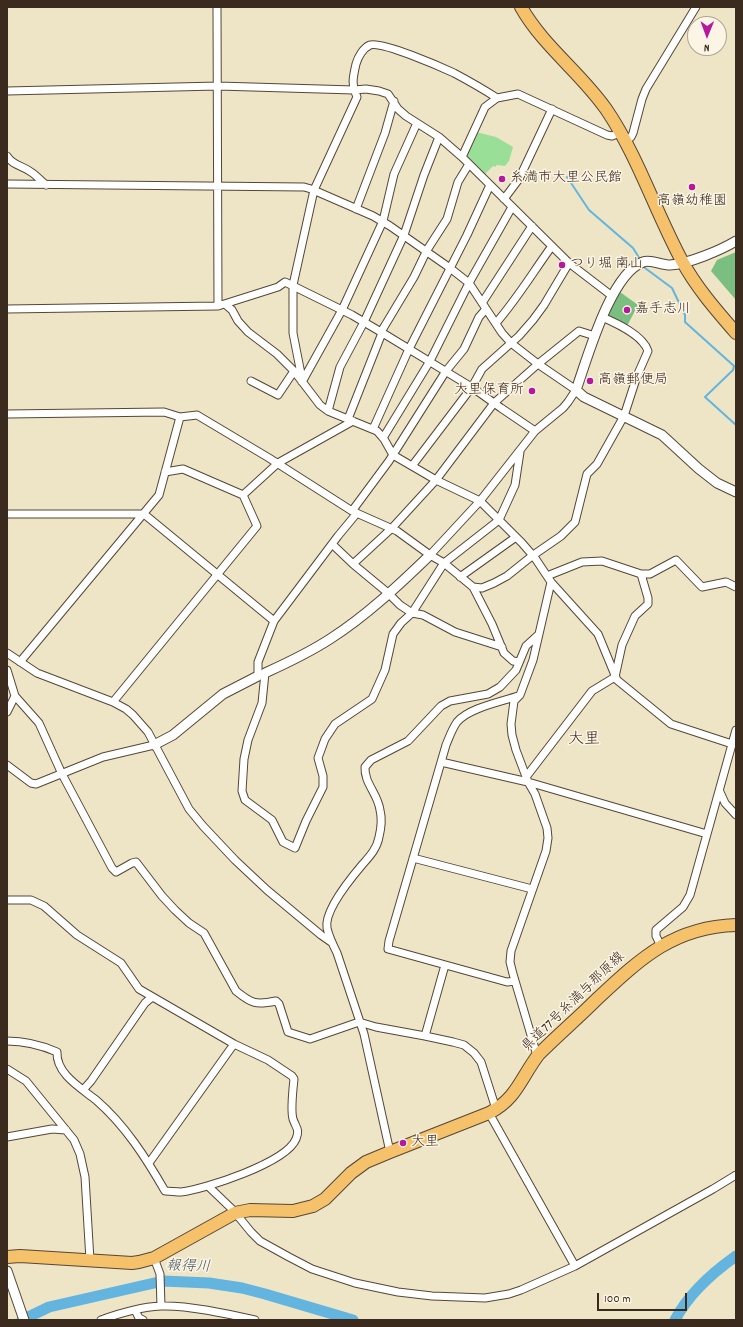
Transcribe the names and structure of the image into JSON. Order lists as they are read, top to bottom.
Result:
{
  "streets": {
    "main road": ["県道77号糸満与那原線"]
  },
  "districts": ["大里"],
  "water": ["報得川"],
  "places": [
    "糸満市大里公民館",
    "高嶺幼稚園",
    "つり堀 南山",
    "嘉手志川",
    "高嶺郵便局",
    "大里保育所",
    "大里"
  ],
  "scale_bar": "100 m",
  "north": "bottom"
}
